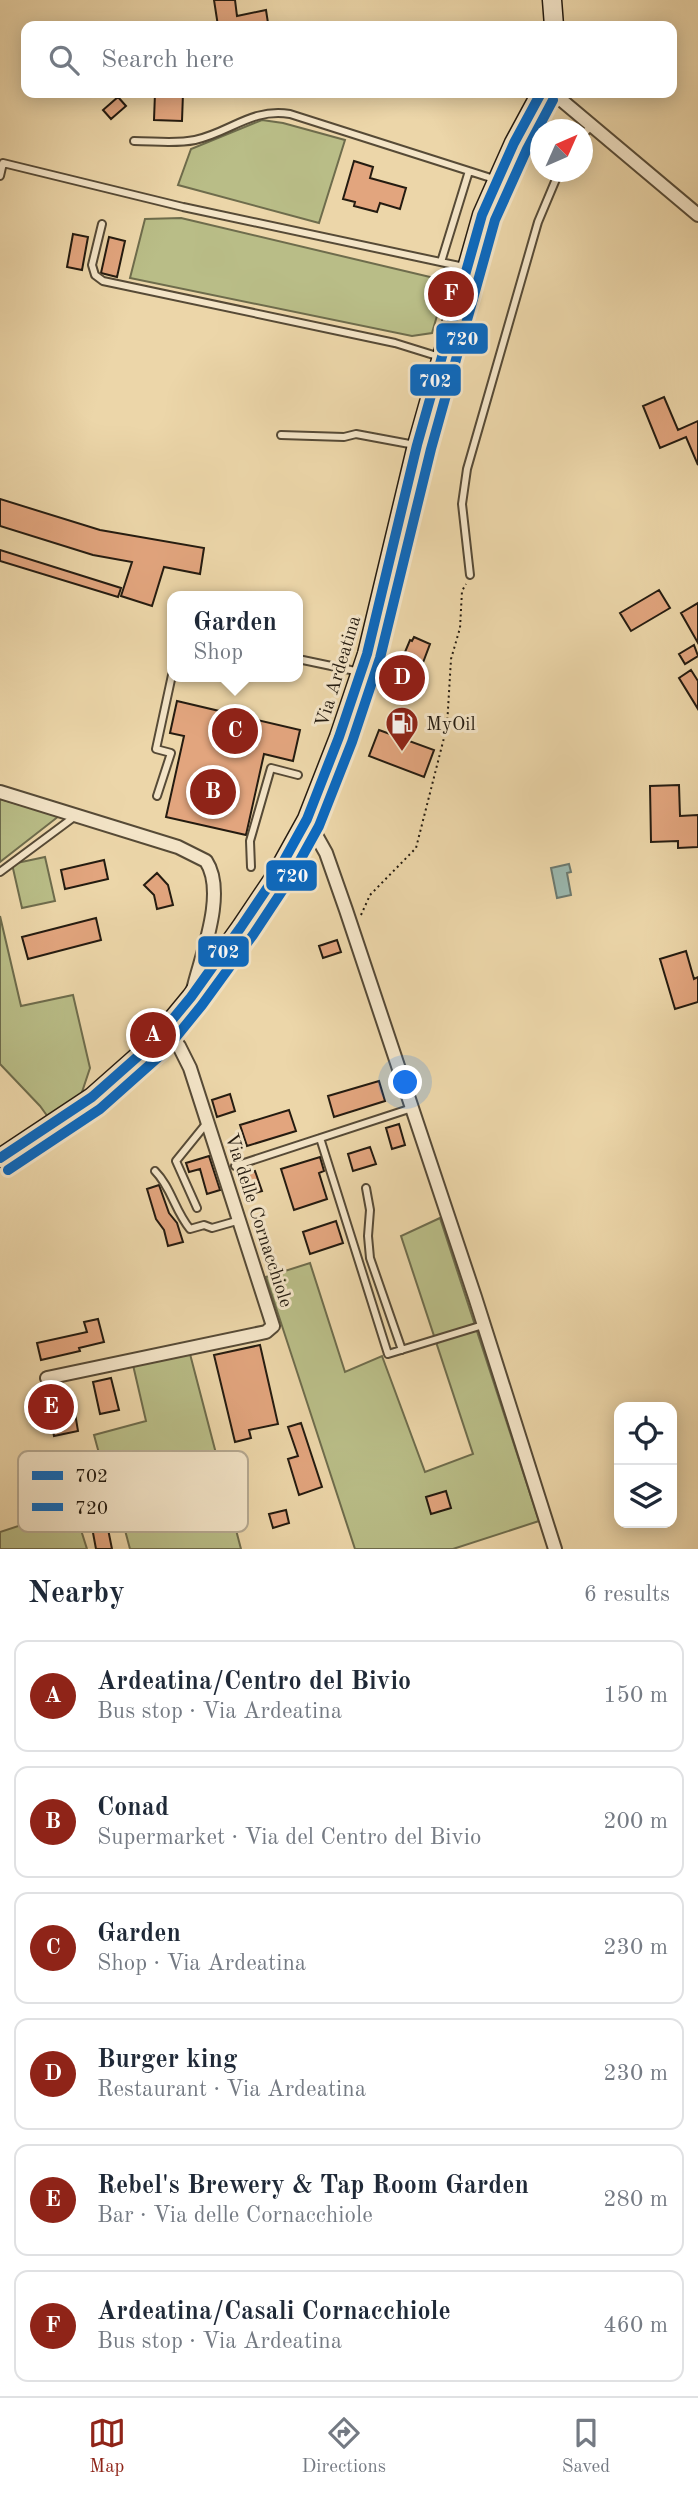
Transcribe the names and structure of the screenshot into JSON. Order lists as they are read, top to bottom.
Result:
{
  "streets": {
    "main road": ["Via Ardeatina"],
    "street": ["Via delle Cornacchiole"]
  },
  "crossings": [
    ["Via Ardeatina", "Via delle Cornacchiole"]
  ],
  "places": {
    "fuel station": ["MyOil"]
  },
  "lines": ["transit line 702", "transit line 720"],
  "legend": ["702", "720"],
  "north": "top right",
  "page": {
    "search": "Search here",
    "pins": [
      "F",
      "D",
      "C",
      "B",
      "A",
      "E"
    ],
    "popup": ["Garden", "Shop"],
    "heading": ["Nearby", "6 results"],
    "list": [
      {
        "mark": "A",
        "name": "Ardeatina/Centro del Bivio",
        "note": "Bus stop · Via Ardeatina",
        "value": "150 m"
      },
      {
        "mark": "B",
        "name": "Conad",
        "note": "Supermarket · Via del Centro del Bivio",
        "value": "200 m"
      },
      {
        "mark": "C",
        "name": "Garden",
        "note": "Shop · Via Ardeatina",
        "value": "230 m"
      },
      {
        "mark": "D",
        "name": "Burger king",
        "note": "Restaurant · Via Ardeatina",
        "value": "230 m"
      },
      {
        "mark": "E",
        "name": "Rebel's Brewery & Tap Room Garden",
        "note": "Bar · Via delle Cornacchiole",
        "value": "280 m"
      },
      {
        "mark": "F",
        "name": "Ardeatina/Casali Cornacchiole",
        "note": "Bus stop · Via Ardeatina",
        "value": "460 m"
      }
    ],
    "nav": ["Map", "Directions", "Saved"]
  }
}
